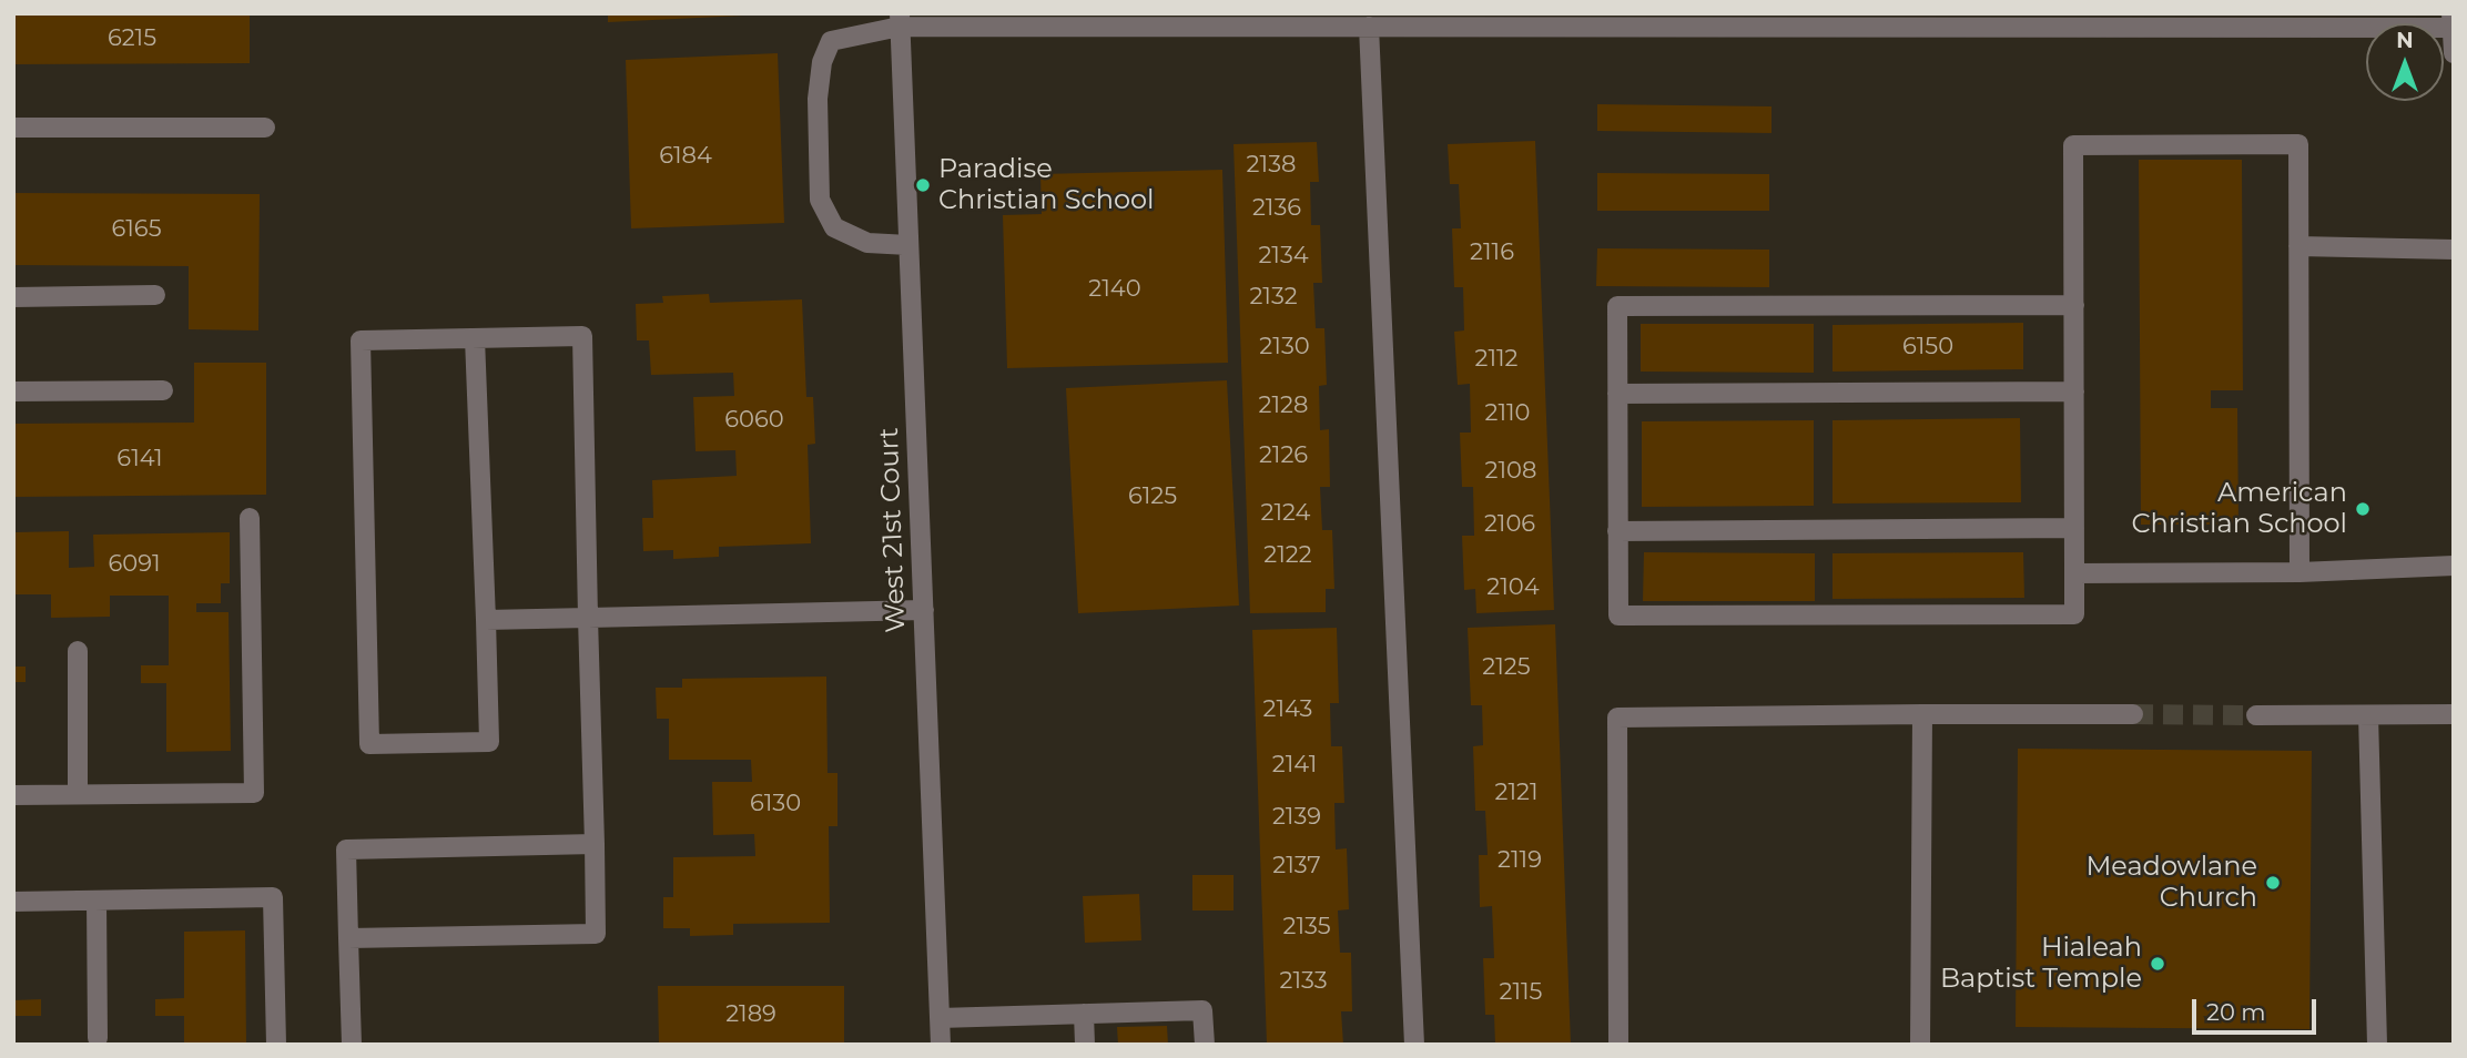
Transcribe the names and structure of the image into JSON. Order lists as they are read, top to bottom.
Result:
{
  "streets": {
    "street": ["West 21st Court"]
  },
  "places": [
    "Paradise Christian School",
    "American Christian School",
    "Meadowlane Church",
    "Hialeah Baptist Temple"
  ],
  "house_numbers": [
    "6215",
    "6184",
    "2138",
    "2136",
    "6165",
    "2116",
    "2134",
    "2140",
    "2132",
    "2130",
    "6150",
    "2112",
    "2128",
    "2110",
    "6060",
    "2126",
    "6141",
    "2108",
    "6125",
    "2124",
    "2106",
    "2122",
    "6091",
    "2104",
    "2125",
    "2143",
    "2141",
    "2121",
    "6130",
    "2139",
    "2119",
    "2137",
    "2135",
    "2133",
    "2115",
    "2189"
  ],
  "scale_bar": "20 m",
  "north": "top"
}
